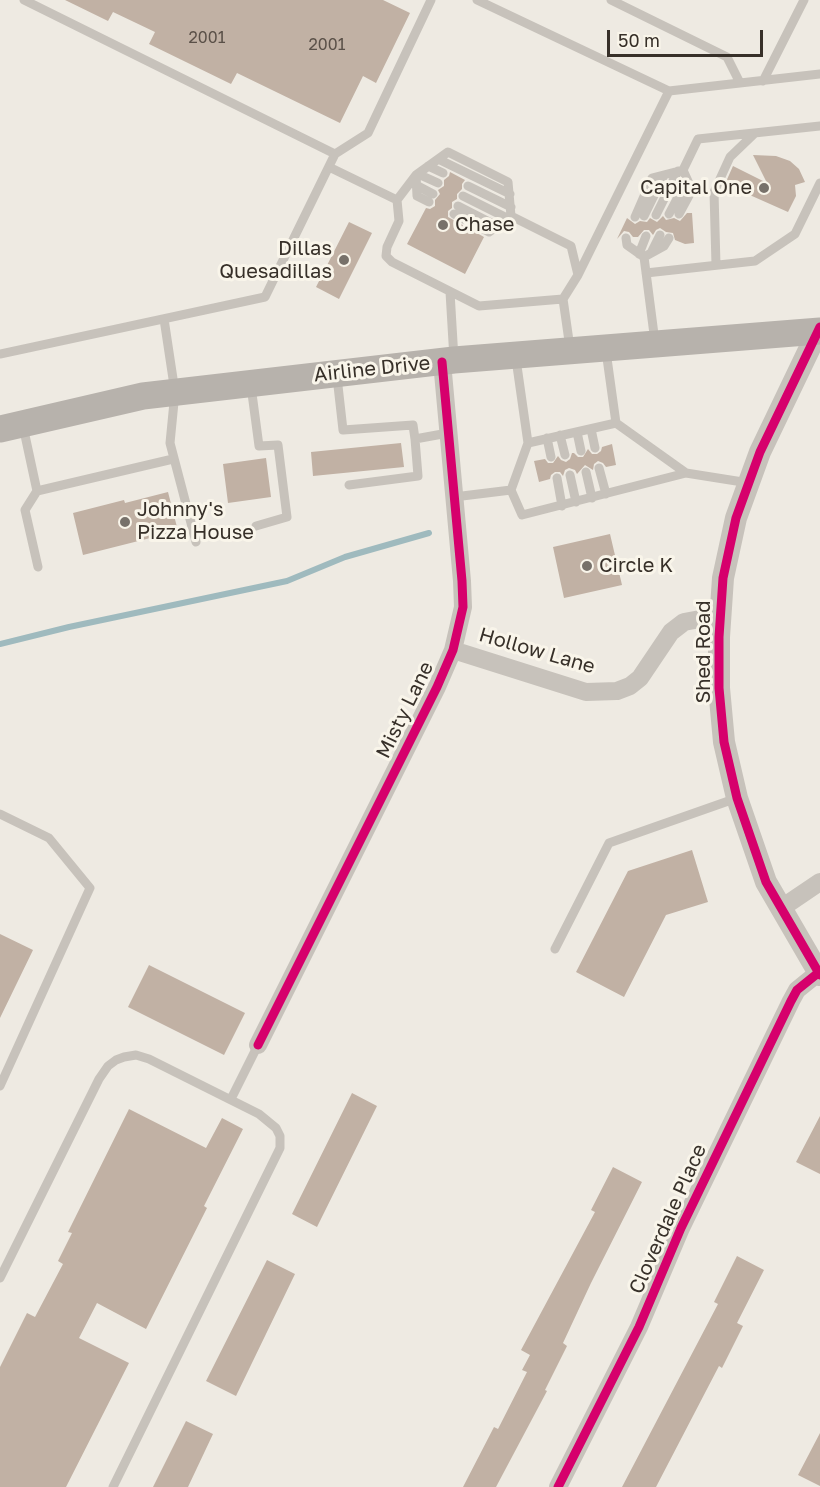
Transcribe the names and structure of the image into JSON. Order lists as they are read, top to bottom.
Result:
{
  "streets": {
    "main road": ["Airline Drive"],
    "street": [
      "Hollow Lane",
      "Shed Road",
      "Misty Lane",
      "Cloverdale Place"
    ]
  },
  "crossings": [
    ["Airline Drive", "Shed Road"],
    ["Airline Drive", "Misty Lane"],
    ["Hollow Lane", "Shed Road"],
    ["Hollow Lane", "Misty Lane"],
    ["Shed Road", "Cloverdale Place"]
  ],
  "places": [
    "Capital One",
    "Chase",
    "Dillas Quesadillas",
    "Johnny's Pizza House",
    "Circle K"
  ],
  "house_numbers": ["2001", "2001"],
  "scale_bar": "50 m"
}
